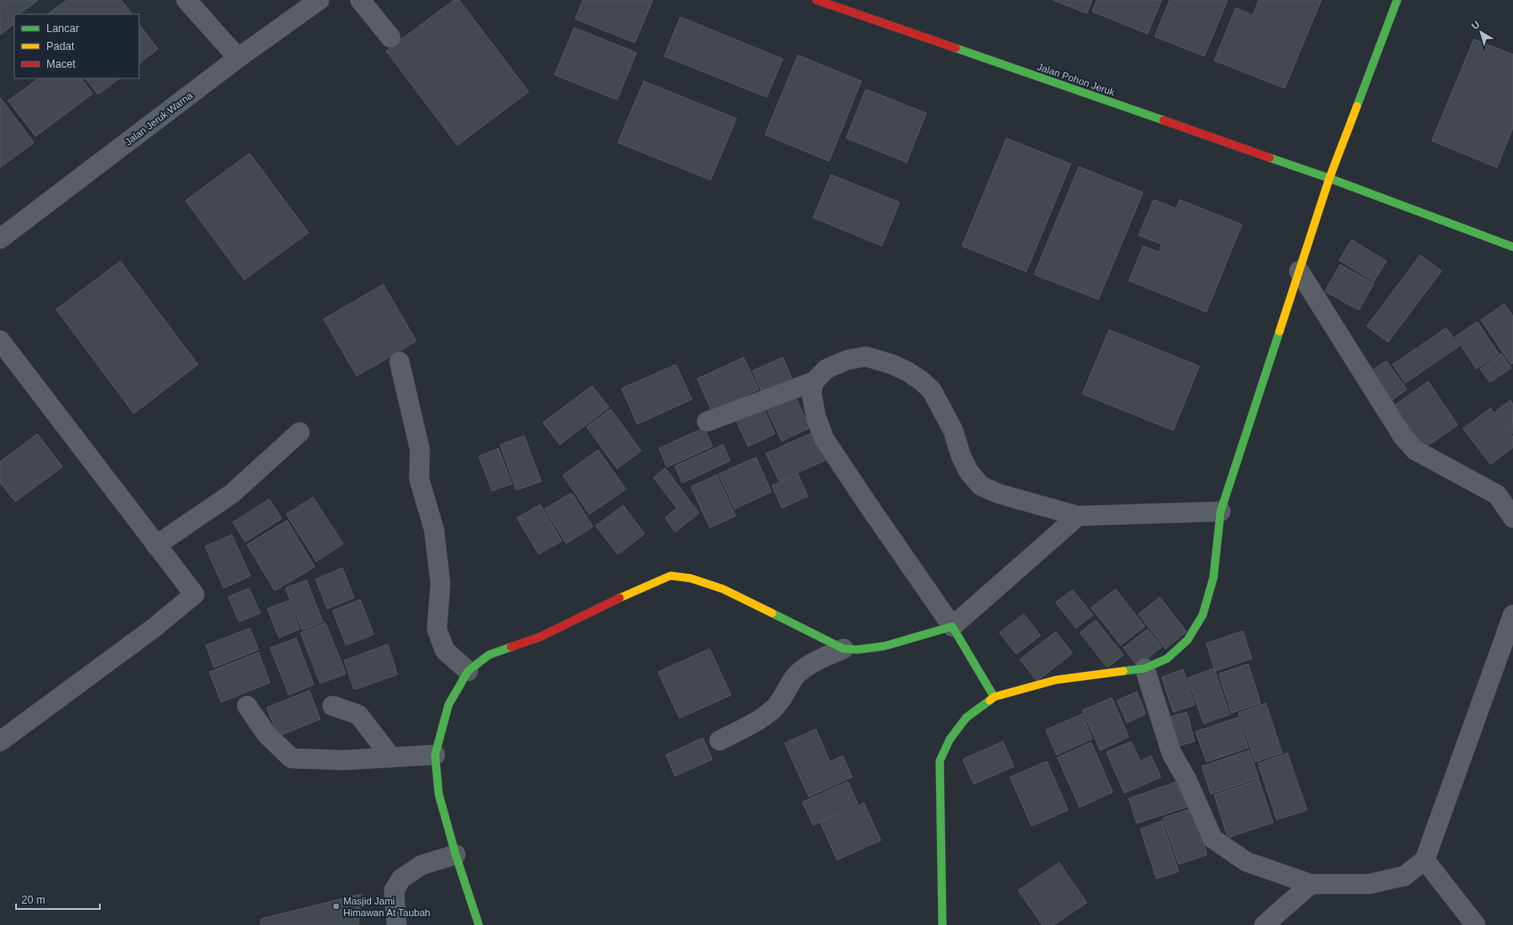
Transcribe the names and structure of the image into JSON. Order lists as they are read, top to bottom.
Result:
{
  "streets": {
    "street": ["Jalan Pohon Jeruk", "Jalan Jeruk Warna"]
  },
  "places": ["Masjid Jami Himawan At Taubah"],
  "legend": ["Lancar", "Padat", "Macet"],
  "scale_bar": "20 m",
  "north": "top left"
}
